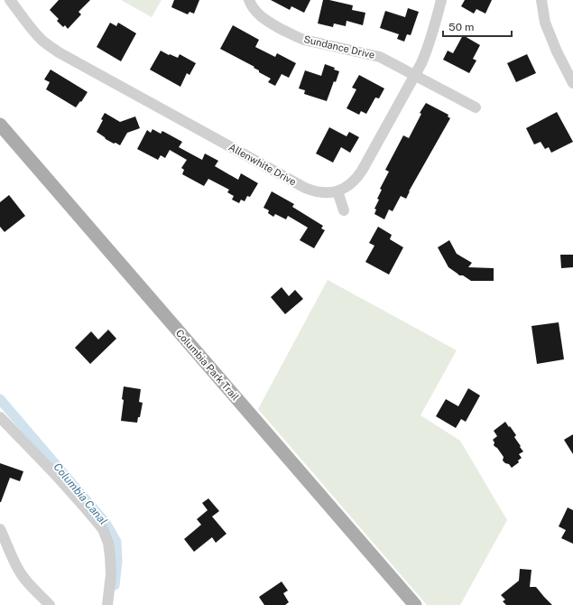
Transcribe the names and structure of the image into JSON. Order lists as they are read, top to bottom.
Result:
{
  "streets": {
    "main road": ["Columbia Park Trail"],
    "street": ["Sundance Drive", "Allenwhite Drive"]
  },
  "crossings": [
    ["Sundance Drive", "Allenwhite Drive"]
  ],
  "water": ["Columbia Canal"],
  "scale_bar": "50 m"
}
